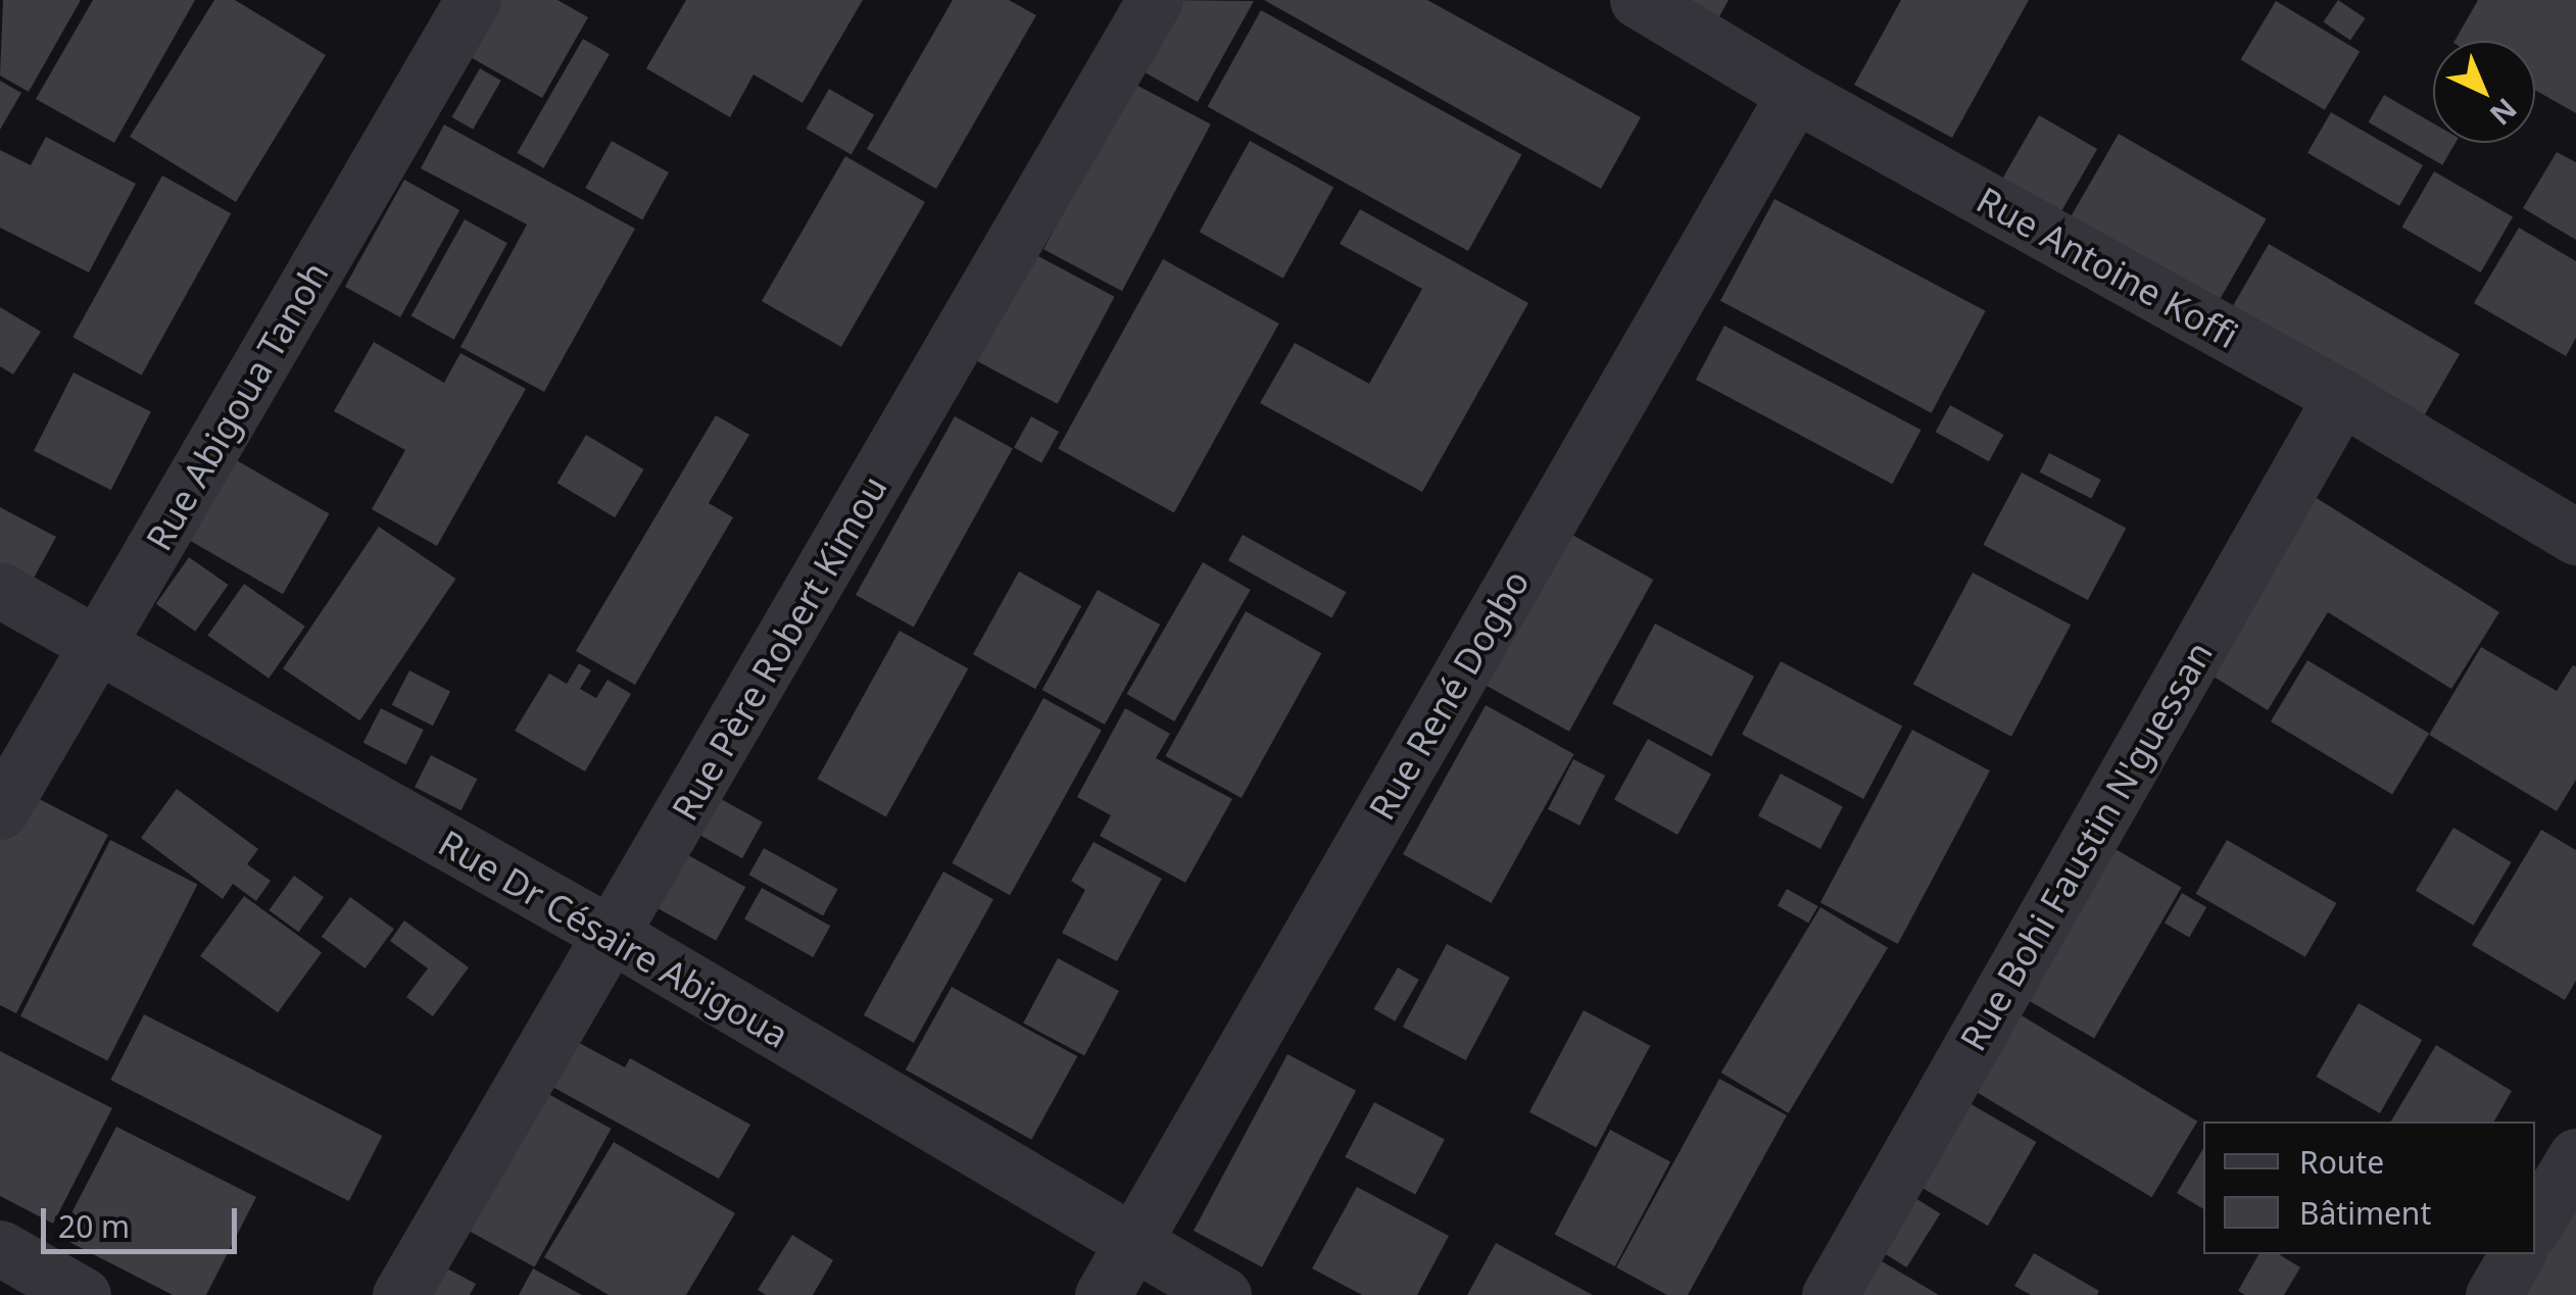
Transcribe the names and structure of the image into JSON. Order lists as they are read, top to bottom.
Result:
{
  "streets": {
    "street": [
      "Rue Antoine Koffi",
      "Rue Abigoua Tanoh",
      "Rue Père Robert Kimou",
      "Rue René Dogbo",
      "Rue Bohi Faustin N'guessan",
      "Rue Dr Césaire Abigoua"
    ]
  },
  "crossings": [
    ["Rue Antoine Koffi", "Rue René Dogbo"],
    ["Rue Antoine Koffi", "Rue Bohi Faustin N'guessan"],
    ["Rue Abigoua Tanoh", "Rue Dr Césaire Abigoua"],
    ["Rue Père Robert Kimou", "Rue Dr Césaire Abigoua"],
    ["Rue René Dogbo", "Rue Dr Césaire Abigoua"]
  ],
  "legend": ["Route", "Bâtiment"],
  "scale_bar": "20 m",
  "north": "bottom right"
}
